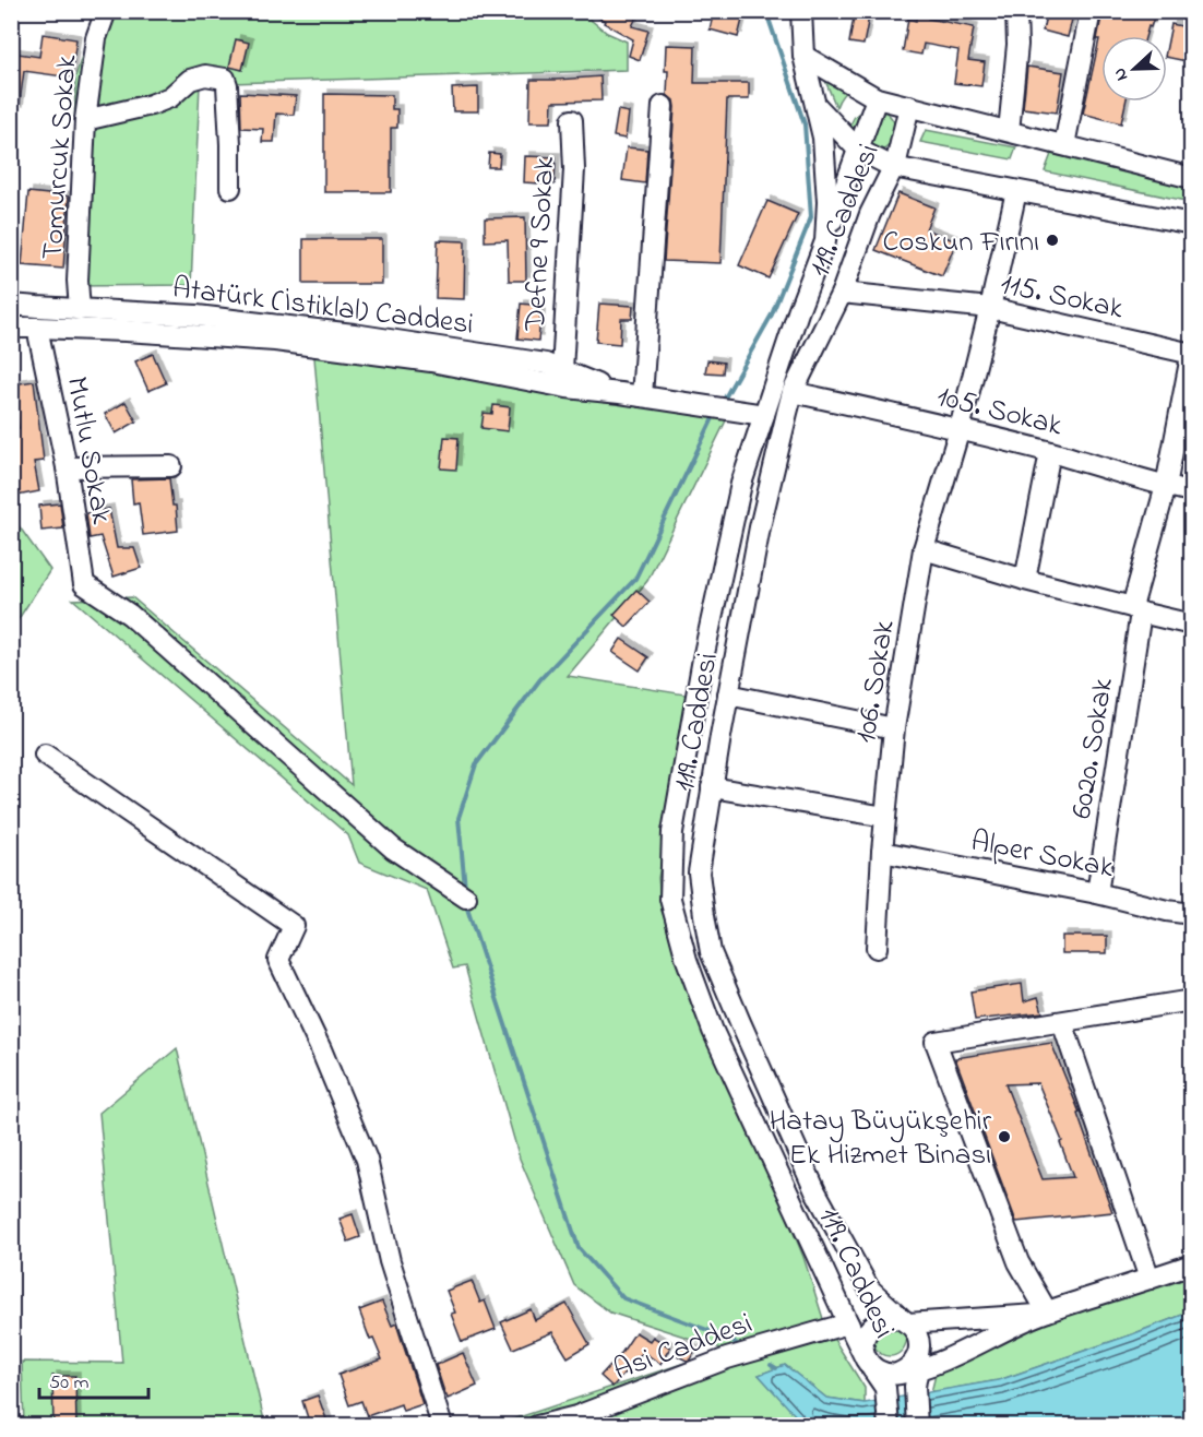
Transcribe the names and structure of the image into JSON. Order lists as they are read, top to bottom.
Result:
{
  "streets": {
    "street": [
      "Tomurcuk Sokak",
      "119. Caddesi",
      "Defne 9 Sokak",
      "115. Sokak",
      "Atatürk (İstiklal) Caddesi",
      "105. Sokak",
      "Mutlu Sokak",
      "106. Sokak",
      "6020. Sokak",
      "Alper Sokak",
      "Asi Caddesi"
    ]
  },
  "crossings": [
    ["Tomurcuk Sokak", "Atatürk (İstiklal) Caddesi"],
    ["119. Caddesi", "115. Sokak"],
    ["119. Caddesi", "Atatürk (İstiklal) Caddesi"],
    ["119. Caddesi", "105. Sokak"],
    ["119. Caddesi", "Asi Caddesi"],
    ["Defne 9 Sokak", "Atatürk (İstiklal) Caddesi"],
    ["115. Sokak", "106. Sokak"],
    ["115. Sokak", "6020. Sokak"],
    ["Atatürk (İstiklal) Caddesi", "Mutlu Sokak"],
    ["105. Sokak", "106. Sokak"],
    ["105. Sokak", "6020. Sokak"],
    ["106. Sokak", "Alper Sokak"],
    ["6020. Sokak", "Alper Sokak"]
  ],
  "places": ["Coskun Fırını", "Hatay Büyükşehir Ek Hizmet Binası"],
  "scale_bar": "50 m",
  "north": "left"
}
